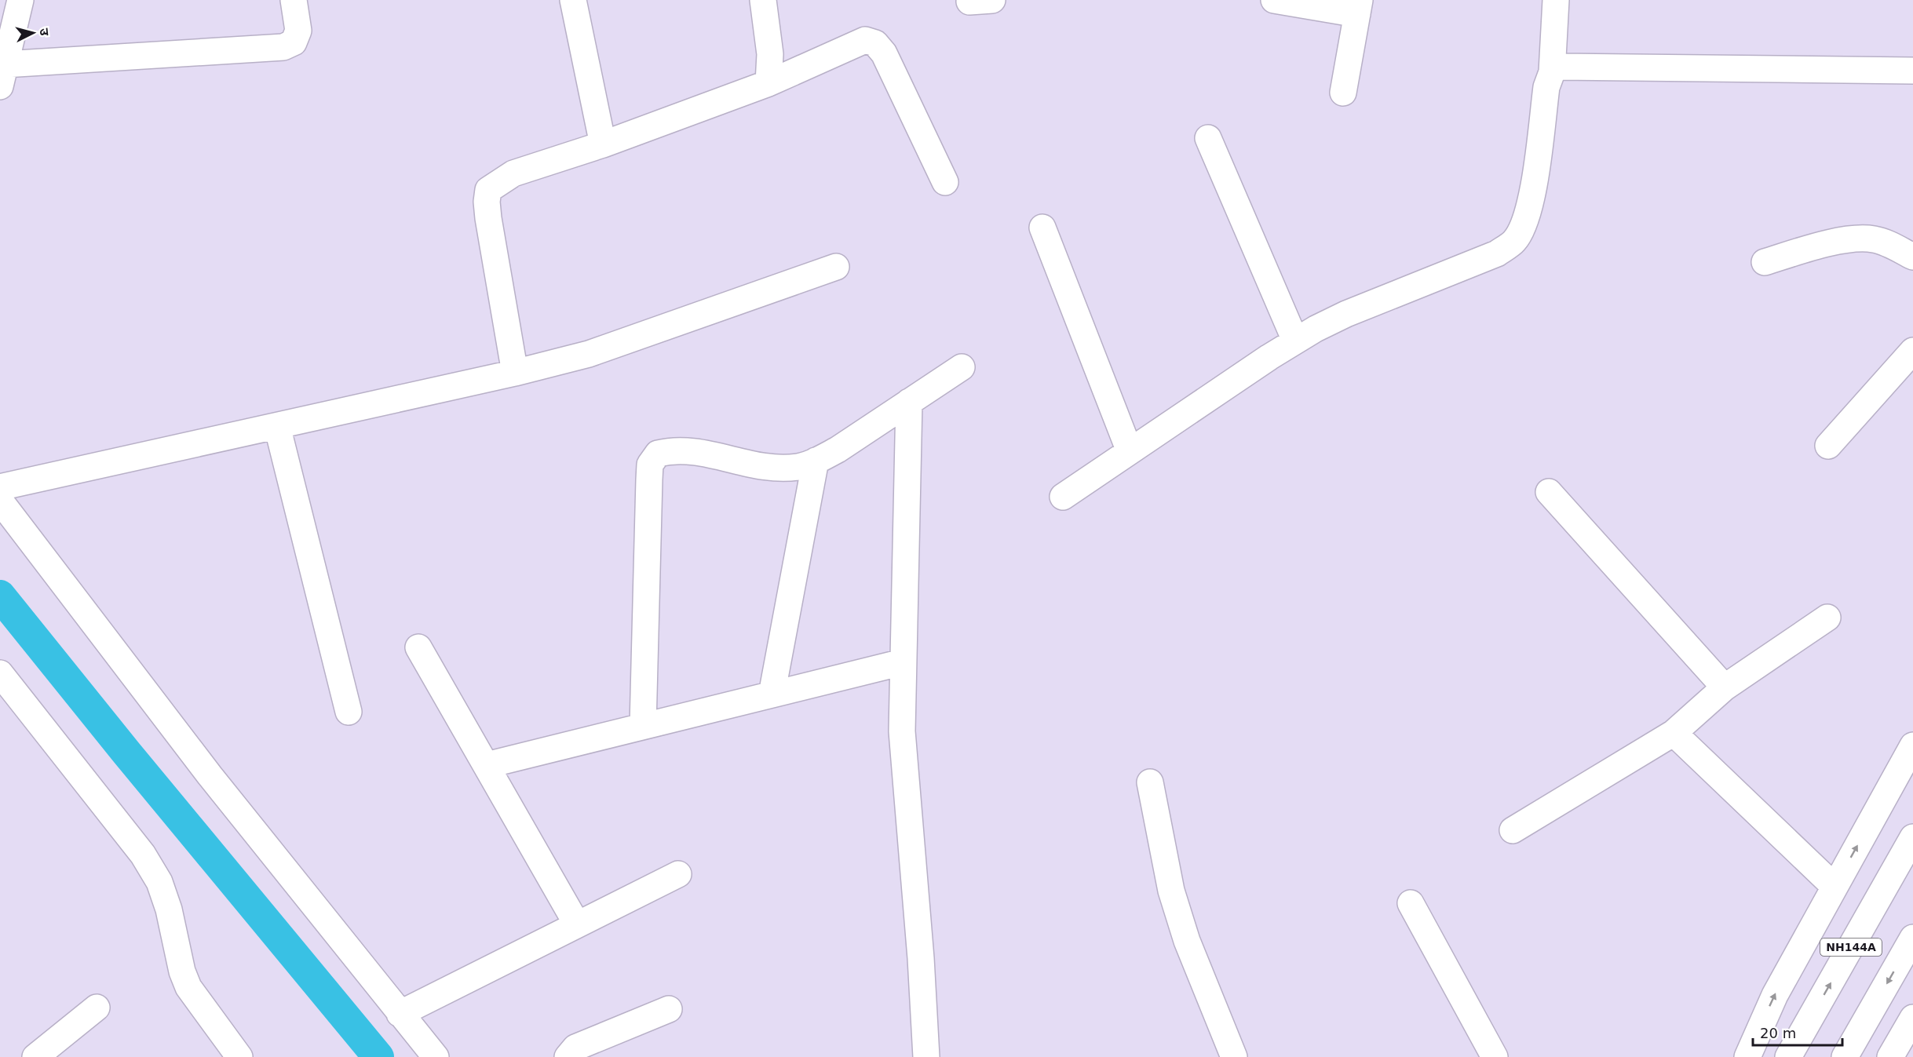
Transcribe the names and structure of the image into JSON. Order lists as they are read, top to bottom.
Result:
{
  "streets": {
    "main road": ["NH144A"]
  },
  "scale_bar": "20 m",
  "north": "right"
}
